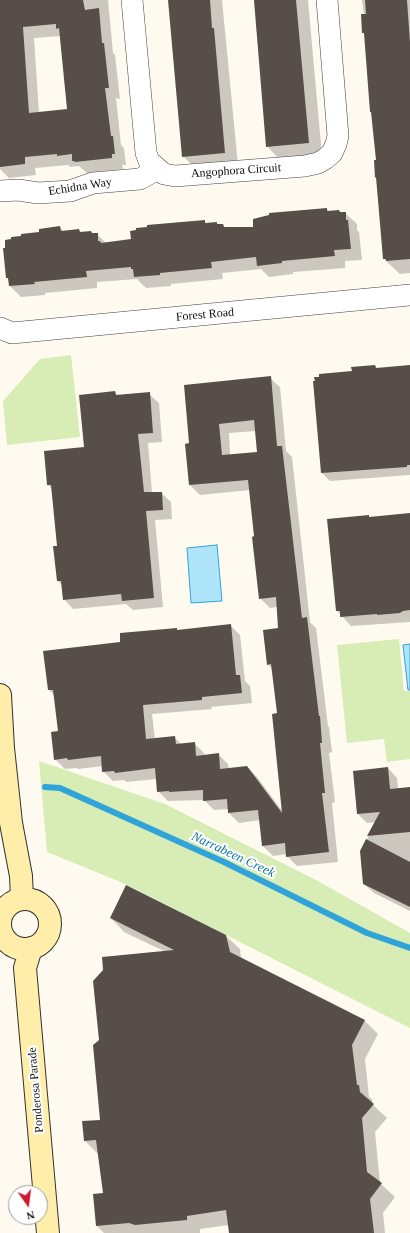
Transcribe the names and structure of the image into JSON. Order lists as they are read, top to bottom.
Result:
{
  "streets": {
    "street": [
      "Angophora Circuit",
      "Echidna Way",
      "Forest Road",
      "Ponderosa Parade"
    ]
  },
  "crossings": [
    ["Angophora Circuit", "Echidna Way"]
  ],
  "water": ["Narrabeen Creek"],
  "north": "bottom"
}
